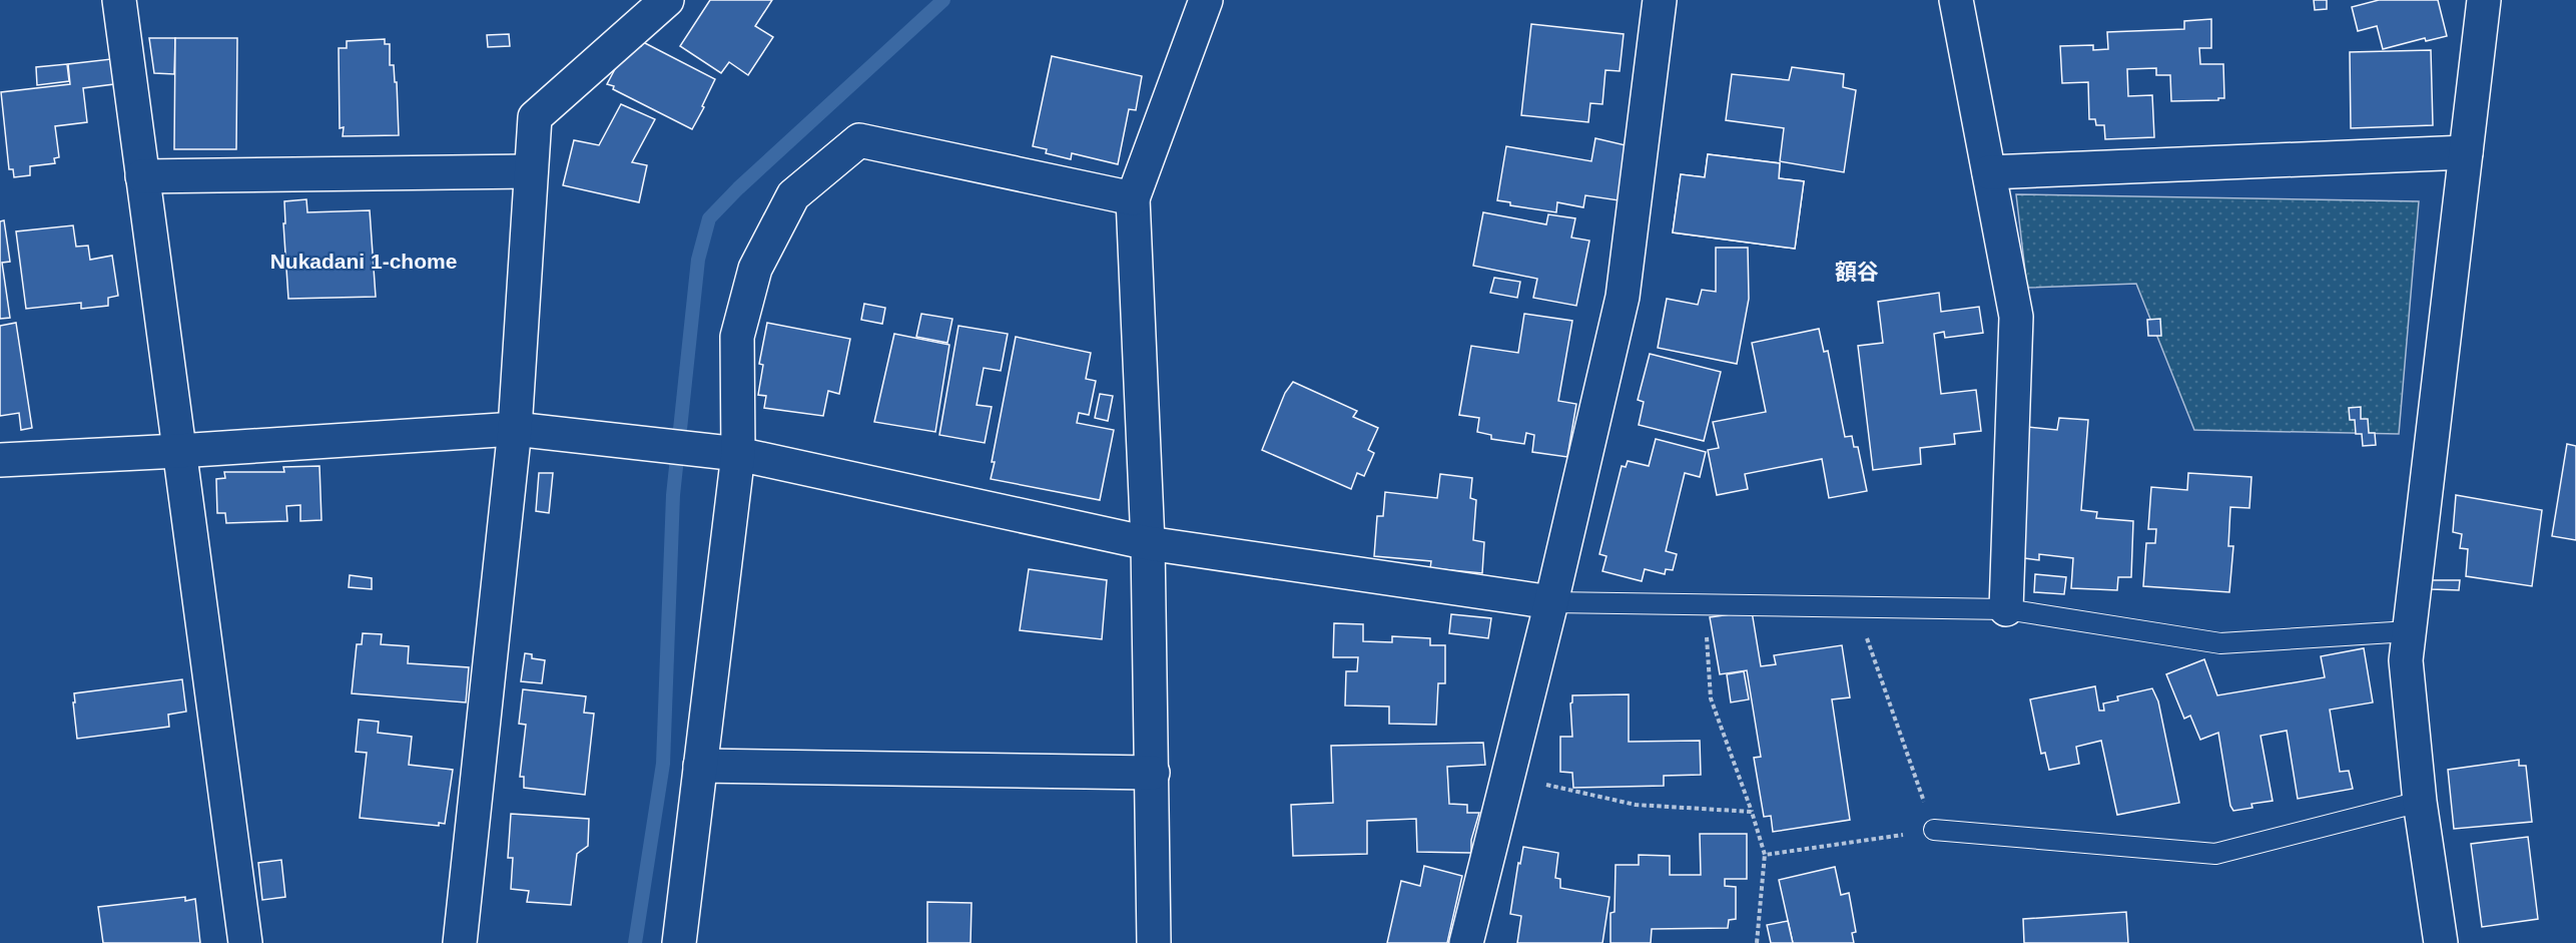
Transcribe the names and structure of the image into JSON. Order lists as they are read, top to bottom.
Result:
{
  "districts": ["Nukadani 1-chome", "額谷"]
}
